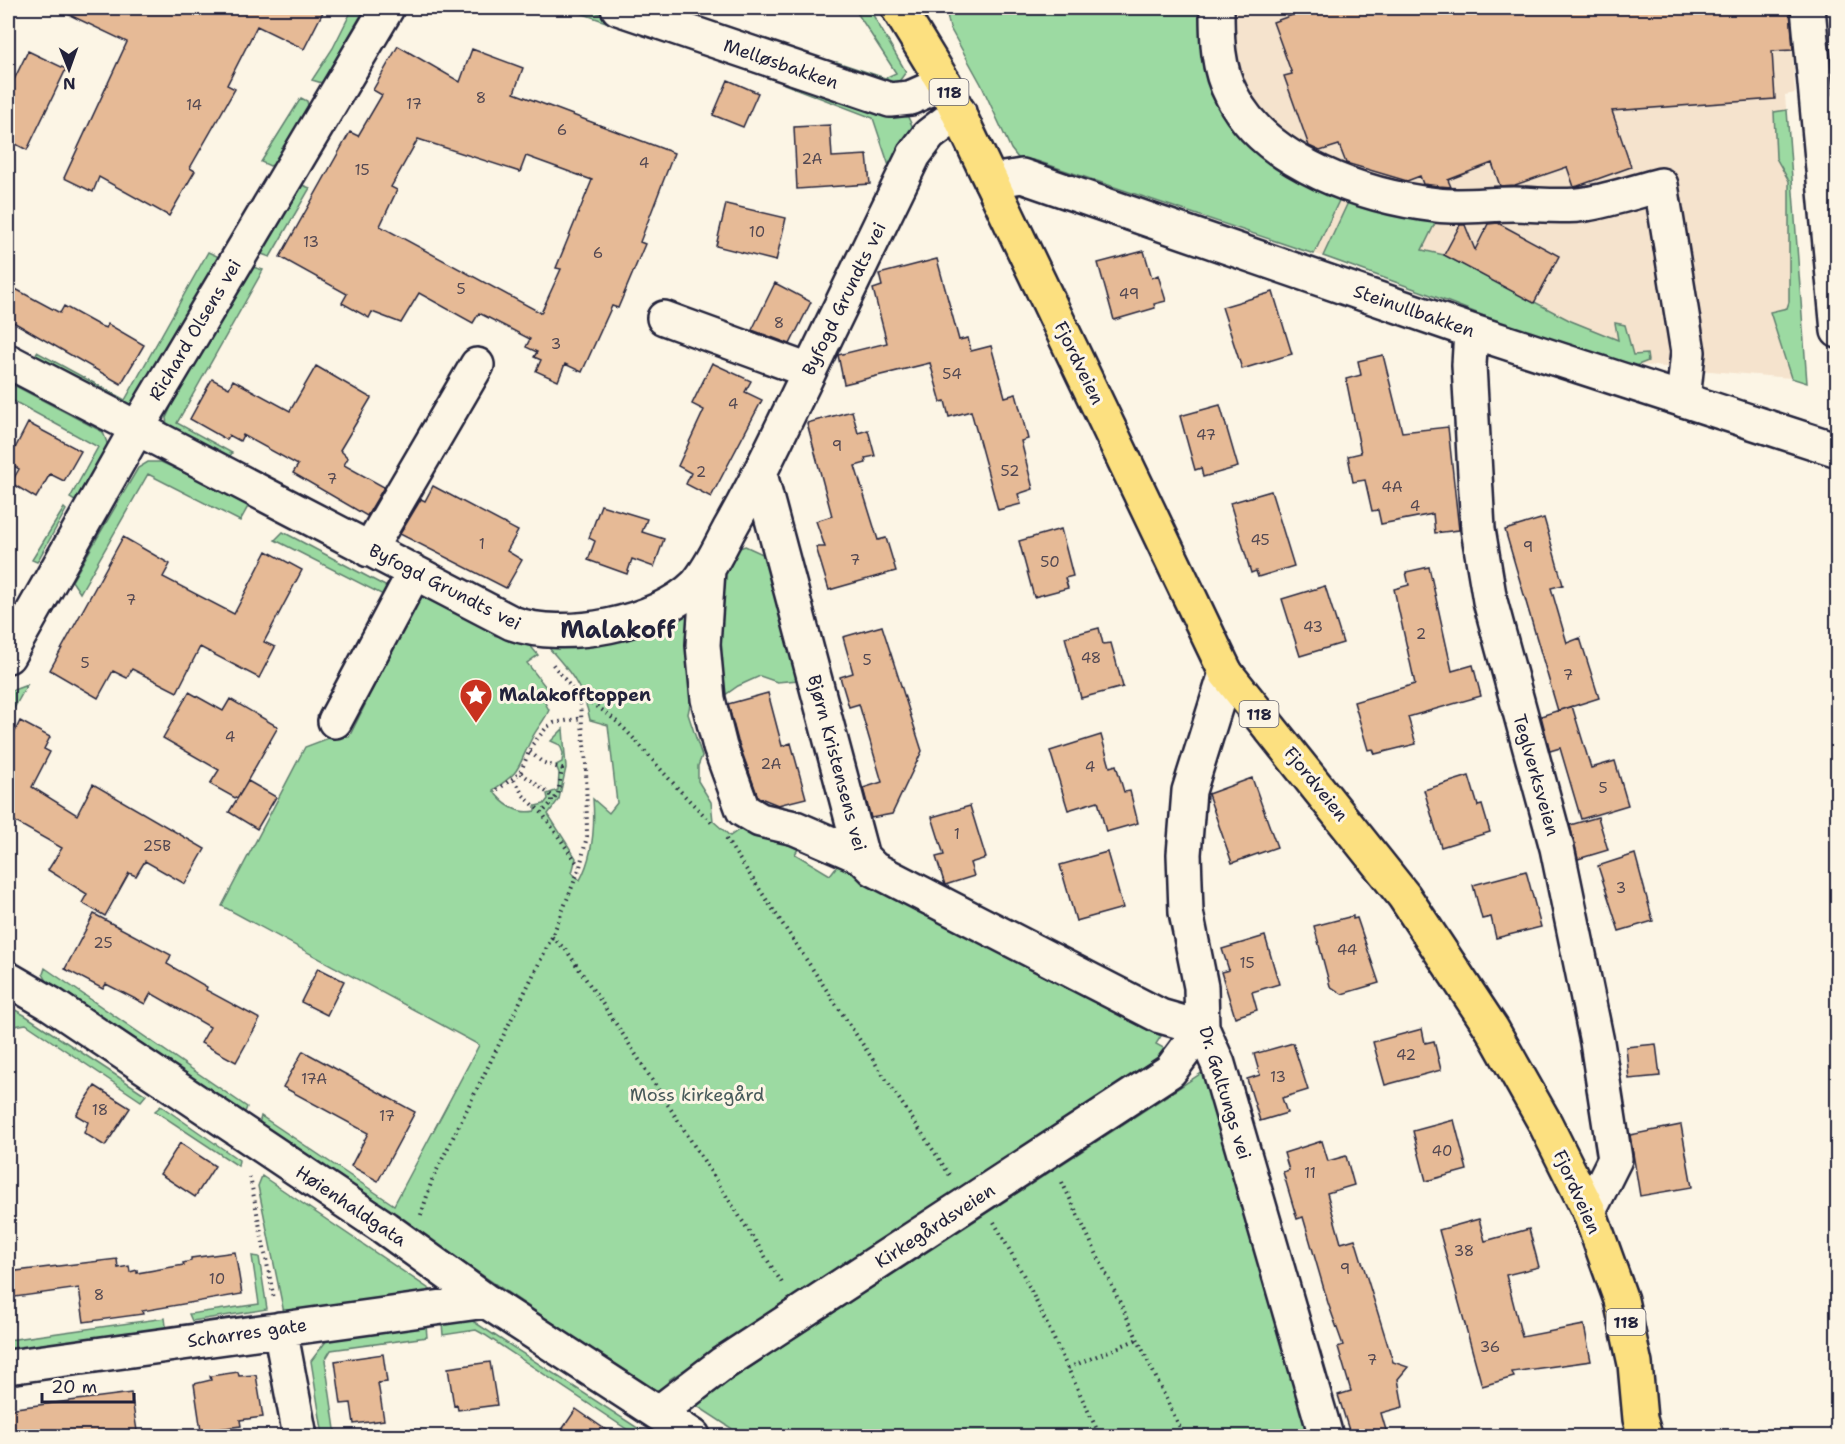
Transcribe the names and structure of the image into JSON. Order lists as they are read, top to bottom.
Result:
{
  "streets": {
    "main road": ["118", "Fjordveien"],
    "street": [
      "Melløsbakken",
      "Byfogd Grundts vei",
      "Steinullbakken",
      "Richard Olsens vei",
      "Bjørn Kristensens vei",
      "Teglverksveien",
      "Dr. Galtungs vei",
      "Høienhaldgata",
      "Kirkegårdsveien",
      "Scharres gate"
    ]
  },
  "crossings": [
    ["Melløsbakken", "Fjordveien"],
    ["Byfogd Grundts vei", "Richard Olsens vei"],
    ["Byfogd Grundts vei", "Fjordveien"],
    ["Byfogd Grundts vei", "Bjørn Kristensens vei"],
    ["Steinullbakken", "Fjordveien"],
    ["Steinullbakken", "Teglverksveien"],
    ["Fjordveien", "Teglverksveien"],
    ["Fjordveien", "Dr. Galtungs vei"],
    ["Bjørn Kristensens vei", "Dr. Galtungs vei"],
    ["Bjørn Kristensens vei", "Kirkegårdsveien"],
    ["Dr. Galtungs vei", "Kirkegårdsveien"],
    ["Høienhaldgata", "Kirkegårdsveien"],
    ["Høienhaldgata", "Scharres gate"]
  ],
  "districts": ["Malakoff"],
  "parks": ["Moss kirkegård"],
  "places": {
    "place": ["Malakofftoppen"]
  },
  "house_numbers": [
    "8",
    "17",
    "14",
    "6",
    "2A",
    "4",
    "15",
    "10",
    "13",
    "6",
    "5",
    "49",
    "8",
    "3",
    "54",
    "4",
    "47",
    "9",
    "52",
    "2",
    "7",
    "4A",
    "4",
    "45",
    "1",
    "9",
    "7",
    "50",
    "7",
    "43",
    "2",
    "48",
    "5",
    "5",
    "7",
    "4",
    "2A",
    "4",
    "5",
    "1",
    "25B",
    "3",
    "25",
    "44",
    "15",
    "42",
    "13",
    "17A",
    "18",
    "17",
    "40",
    "11",
    "38",
    "9",
    "10",
    "8",
    "36",
    "7"
  ],
  "scale_bar": "20 m",
  "north": "bottom"
}
